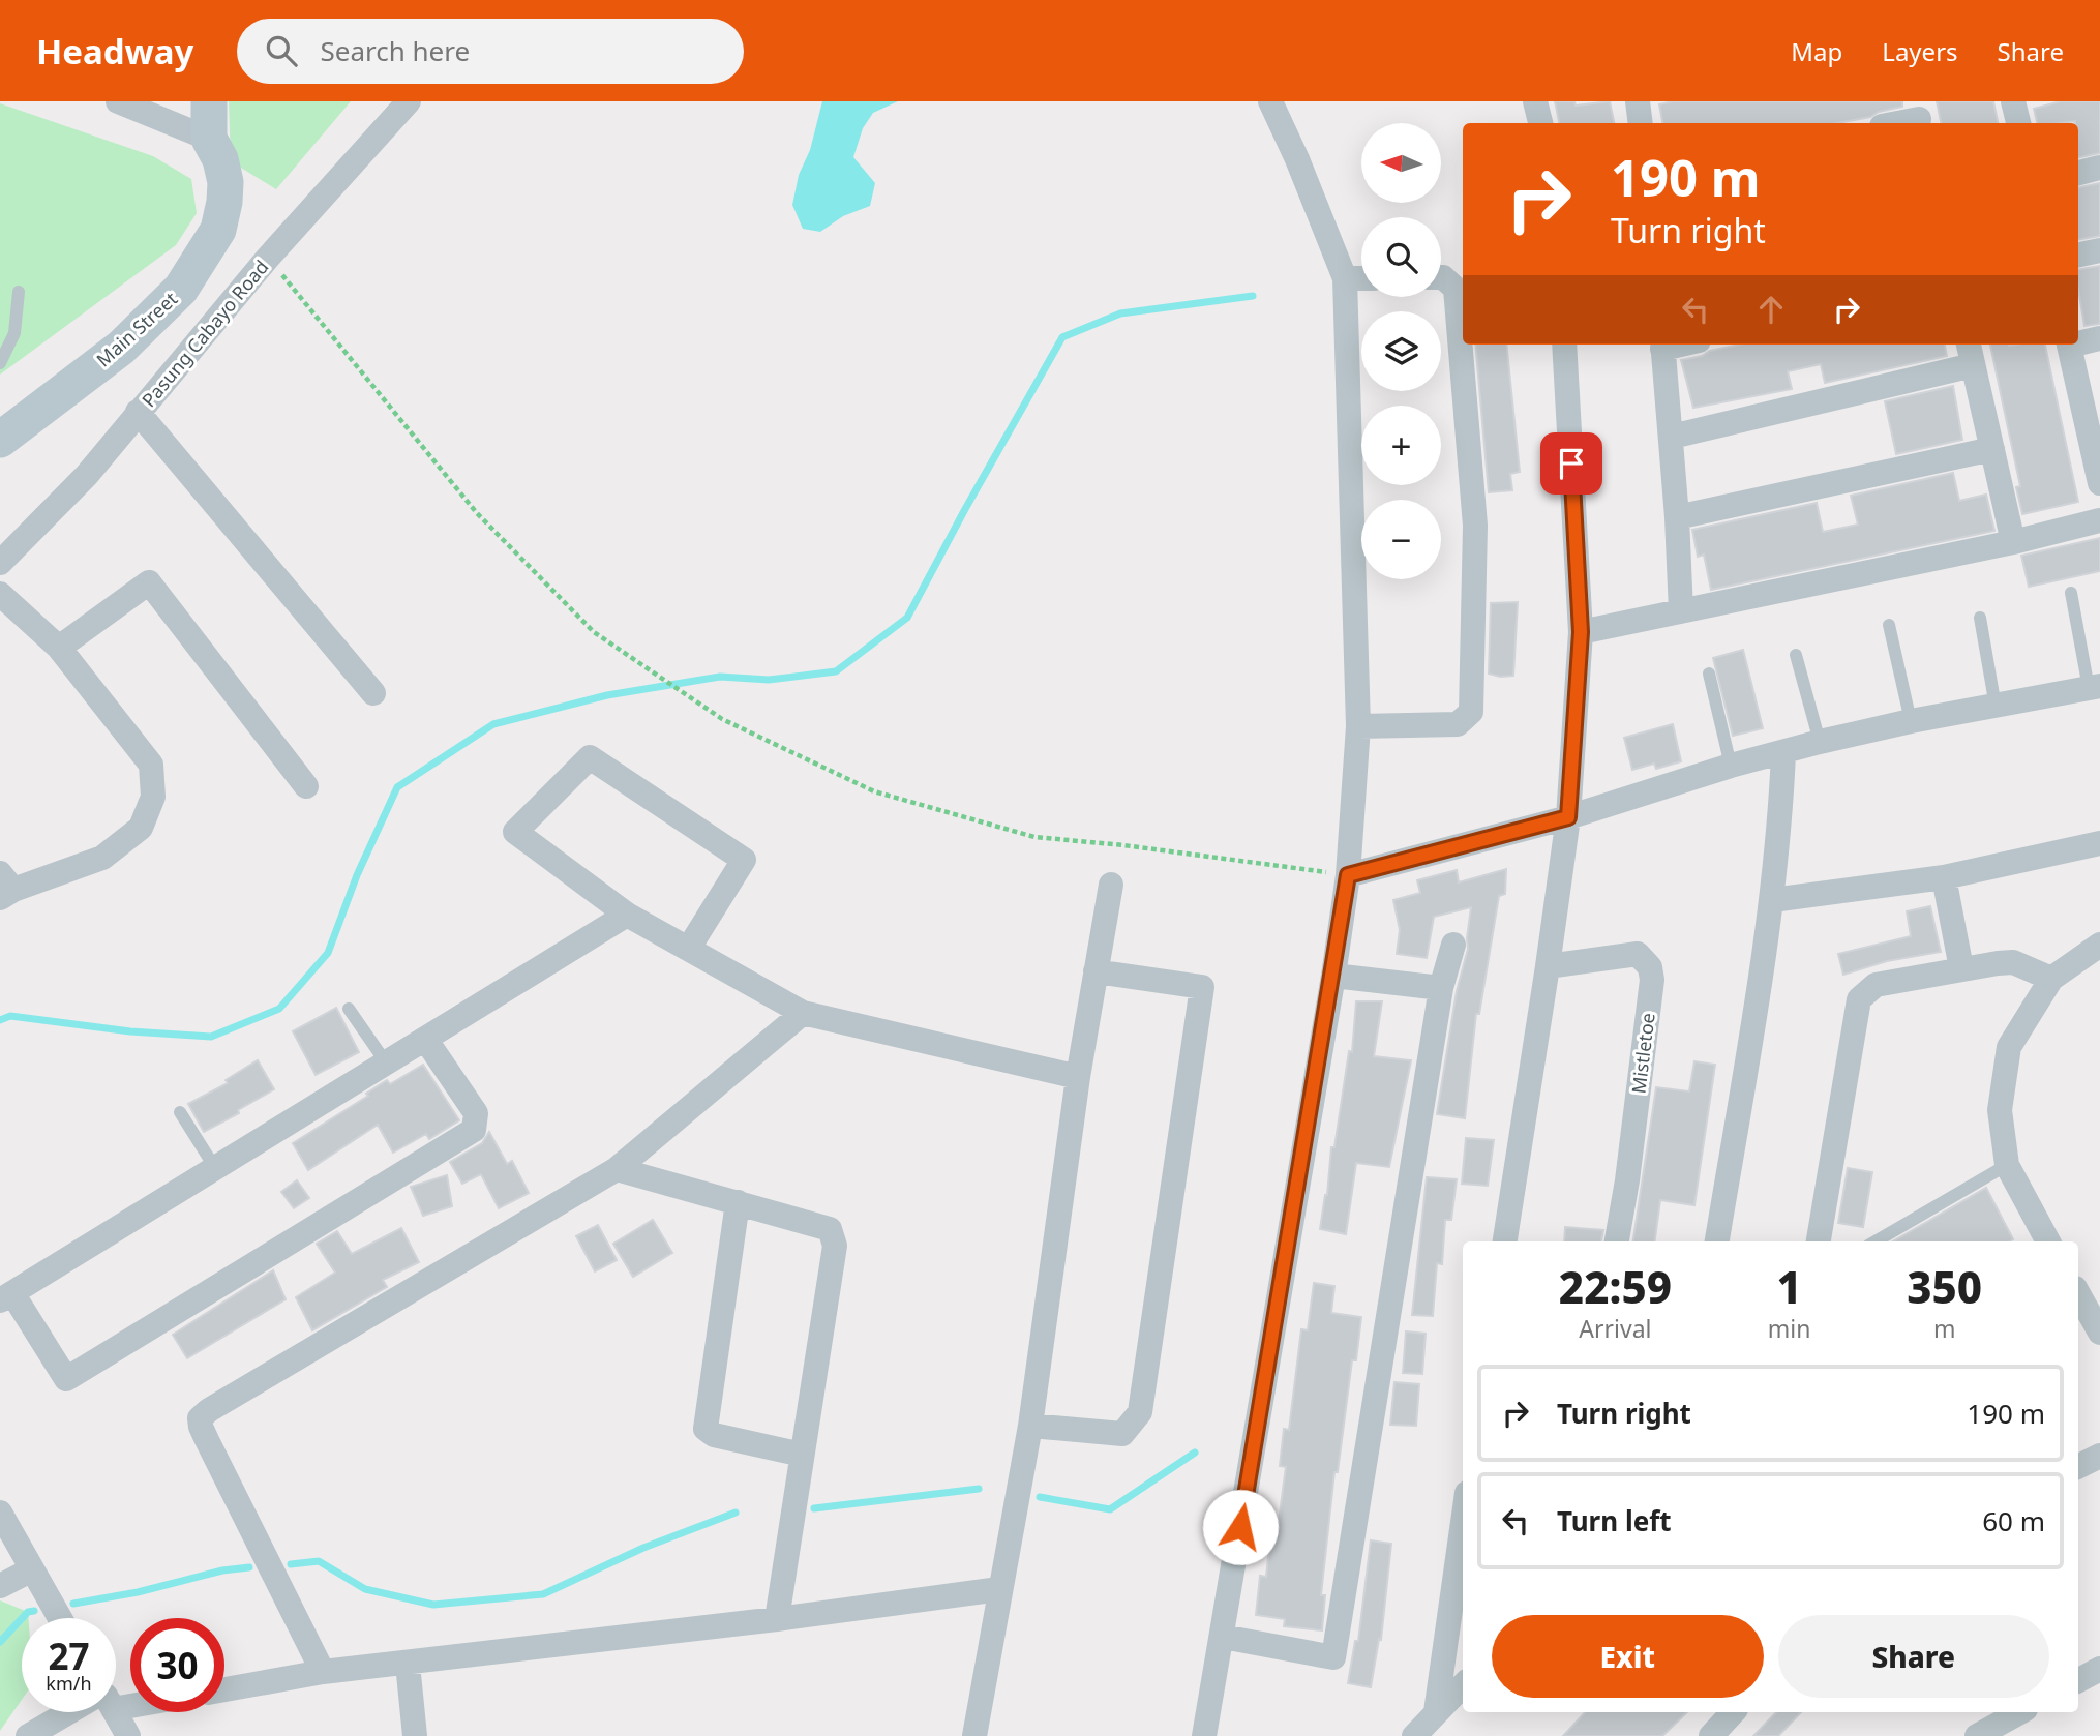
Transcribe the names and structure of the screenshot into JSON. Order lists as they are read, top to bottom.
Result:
{
  "streets": {
    "street": ["Main Street", "Pasung Cabayo Road", "Mistletoe"]
  },
  "north": "left",
  "page": {
    "header": "Headway",
    "search": "Search here",
    "nav": ["Map", "Layers", "Share"],
    "map_buttons": ["+", "−"],
    "turn": ["190 m", "Turn right"],
    "eta": [
      "22:59",
      "Arrival",
      "1",
      "min",
      "350",
      "m"
    ],
    "list": [
      {
        "name": "Turn right",
        "value": "190 m"
      },
      {
        "name": "Turn left",
        "value": "60 m"
      }
    ],
    "buttons": ["Exit", "Share"],
    "speed": "27 km/h",
    "limit": "30"
  }
}
